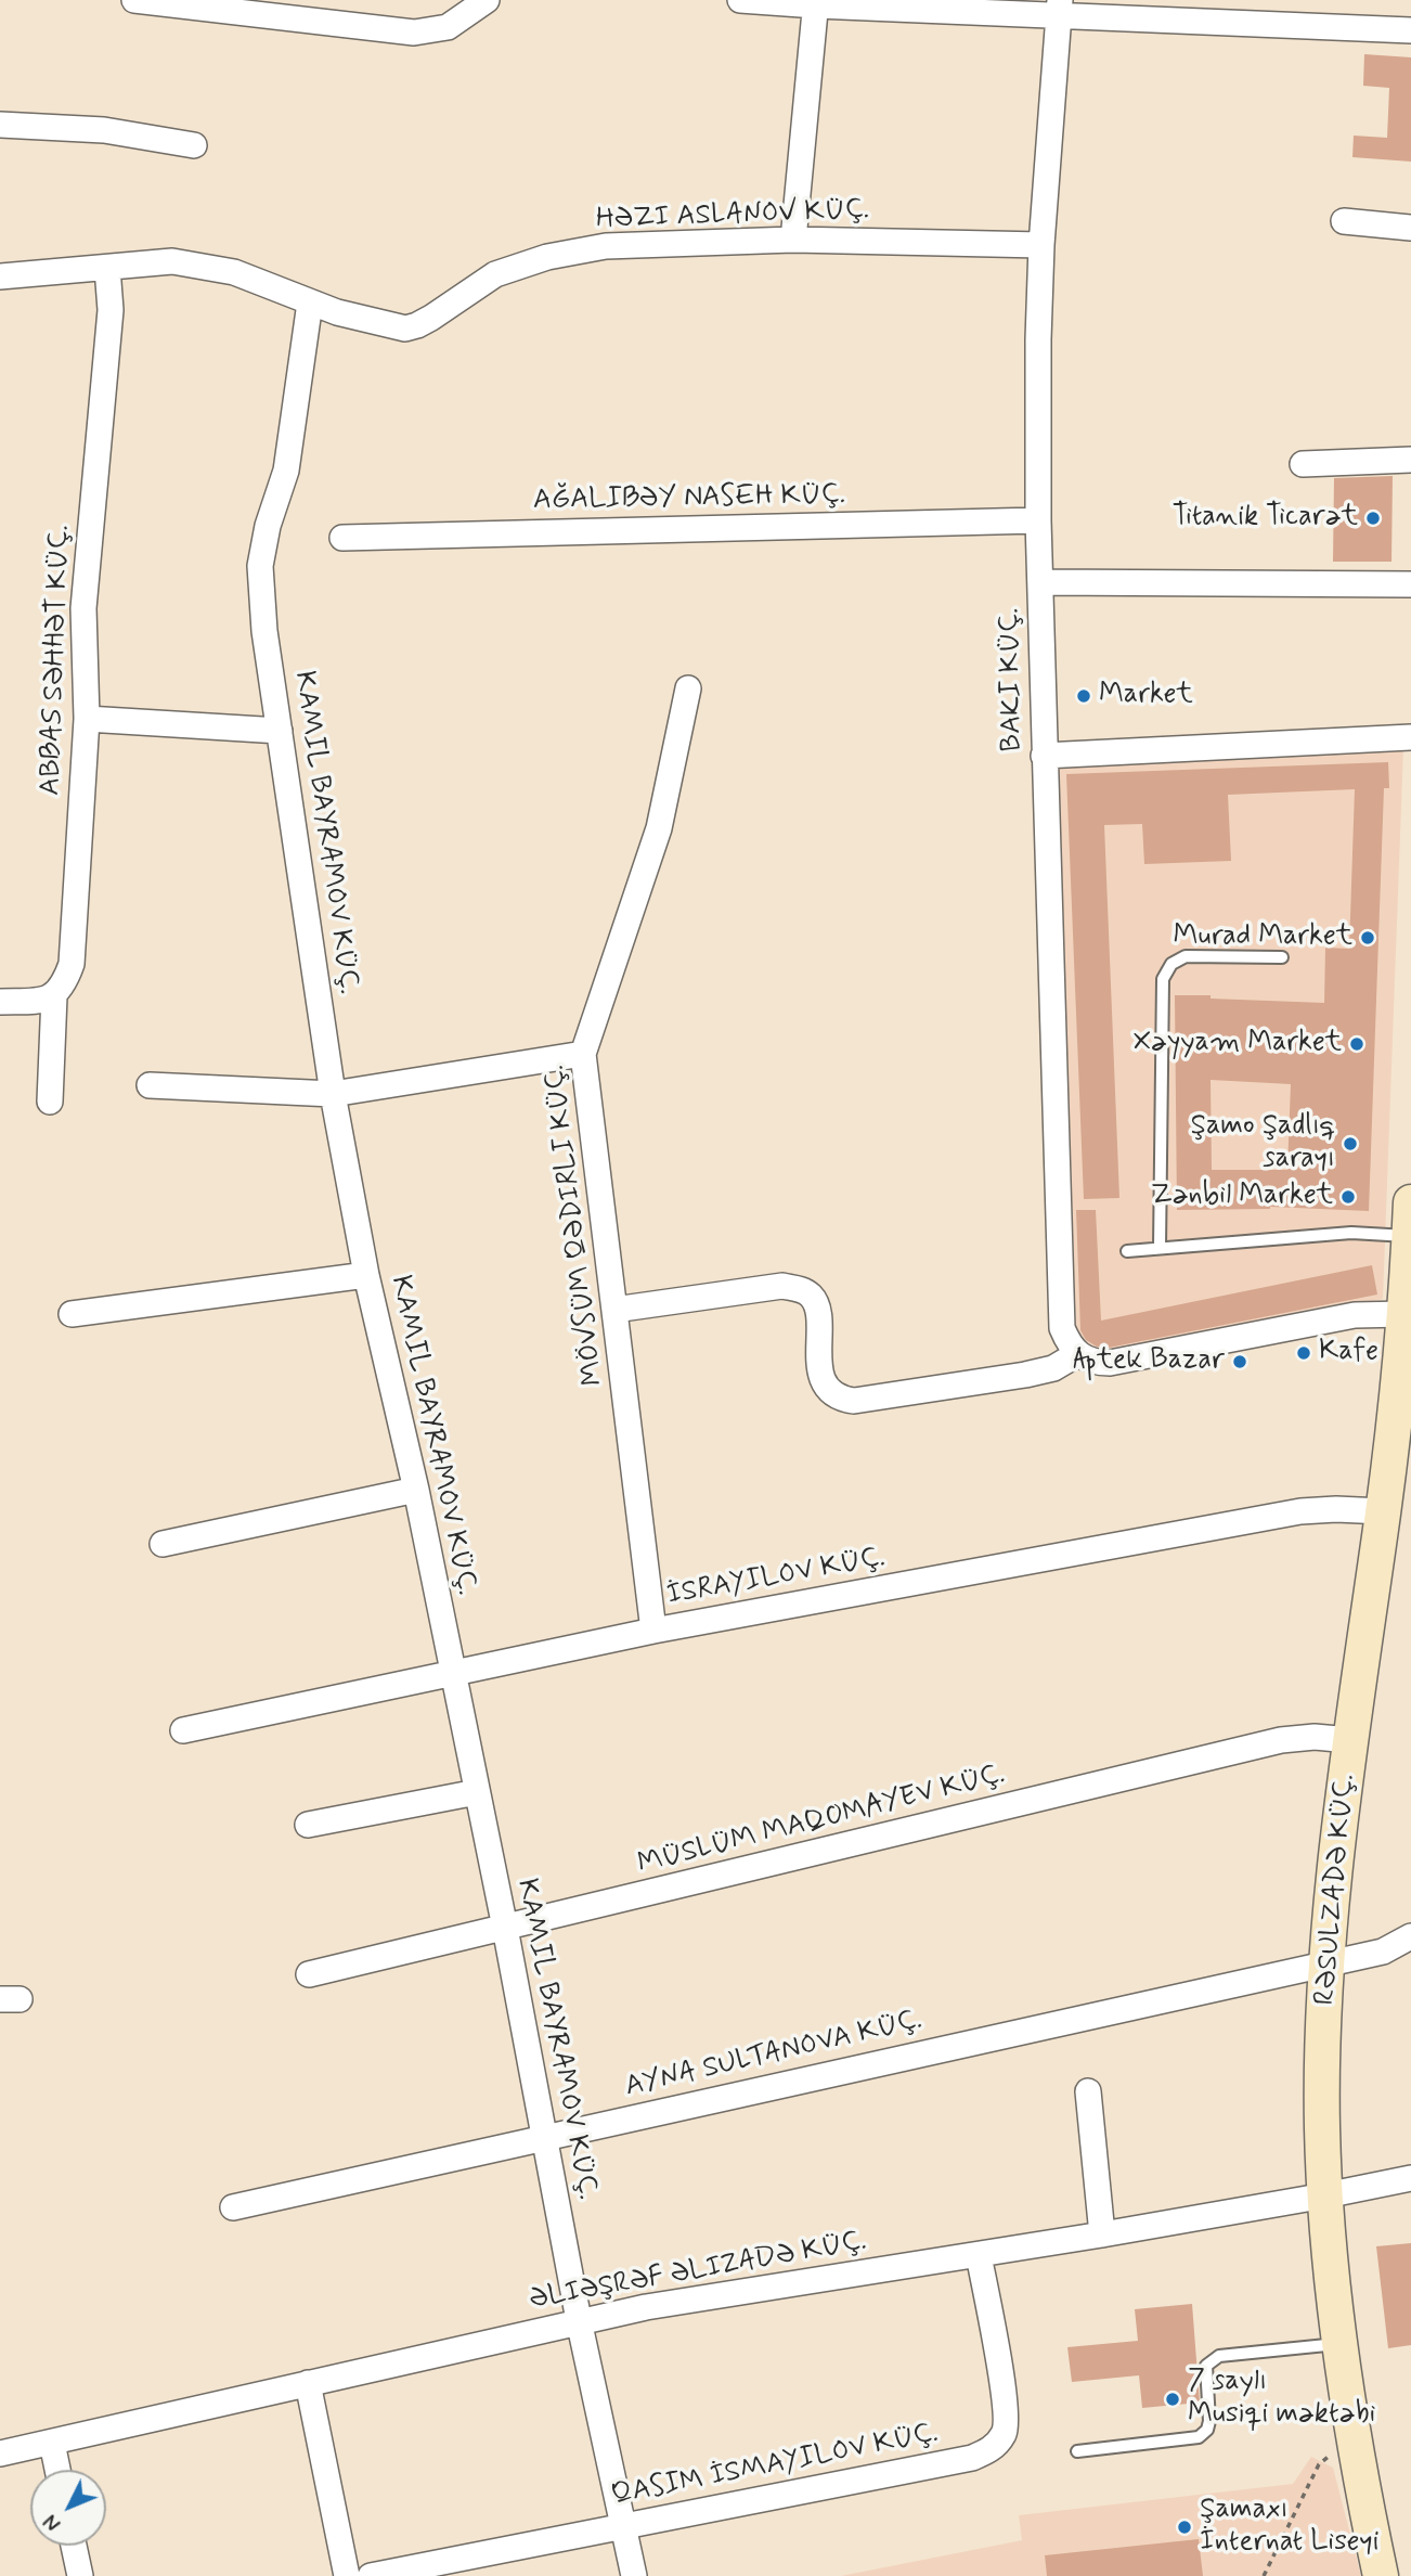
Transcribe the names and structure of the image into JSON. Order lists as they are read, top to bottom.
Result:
{
  "streets": {
    "street": [
      "HƏZI ASLANOV KÜÇ.",
      "AĞALIBƏY NASEH KÜÇ.",
      "ABBAS SƏHHƏT KÜÇ.",
      "KAMIL BAYRAMOV KÜÇ.",
      "MÖVSÜM QƏDIRLI KÜÇ.",
      "MÜSLÜM MAQOMAYEV KÜÇ.",
      "RƏSULZADƏ KÜÇ.",
      "AYNA SULTANOVA KÜÇ.",
      "ƏLIƏŞRƏF ƏLIZADƏ KÜÇ."
    ]
  },
  "crossings": [
    ["HƏZI ASLANOV KÜÇ.", "ABBAS SƏHHƏT KÜÇ."],
    ["HƏZI ASLANOV KÜÇ.", "KAMIL BAYRAMOV KÜÇ."],
    ["KAMIL BAYRAMOV KÜÇ.", "MÜSLÜM MAQOMAYEV KÜÇ."],
    ["KAMIL BAYRAMOV KÜÇ.", "AYNA SULTANOVA KÜÇ."],
    ["KAMIL BAYRAMOV KÜÇ.", "ƏLIƏŞRƏF ƏLIZADƏ KÜÇ."],
    ["MÜSLÜM MAQOMAYEV KÜÇ.", "RƏSULZADƏ KÜÇ."],
    ["RƏSULZADƏ KÜÇ.", "AYNA SULTANOVA KÜÇ."],
    ["RƏSULZADƏ KÜÇ.", "ƏLIƏŞRƏF ƏLIZADƏ KÜÇ."]
  ],
  "places": [
    "Titanik Ticarət",
    "Market",
    "Murad Market",
    "Xəyyam Market",
    "Şamo Şadlıq sarayı",
    "Zənbil Market",
    "Kafe",
    "Aptek Bazar",
    "7 saylı Musiqi məktəbi",
    "Şamaxı İnternat Liseyi"
  ],
  "north": "bottom left"
}
